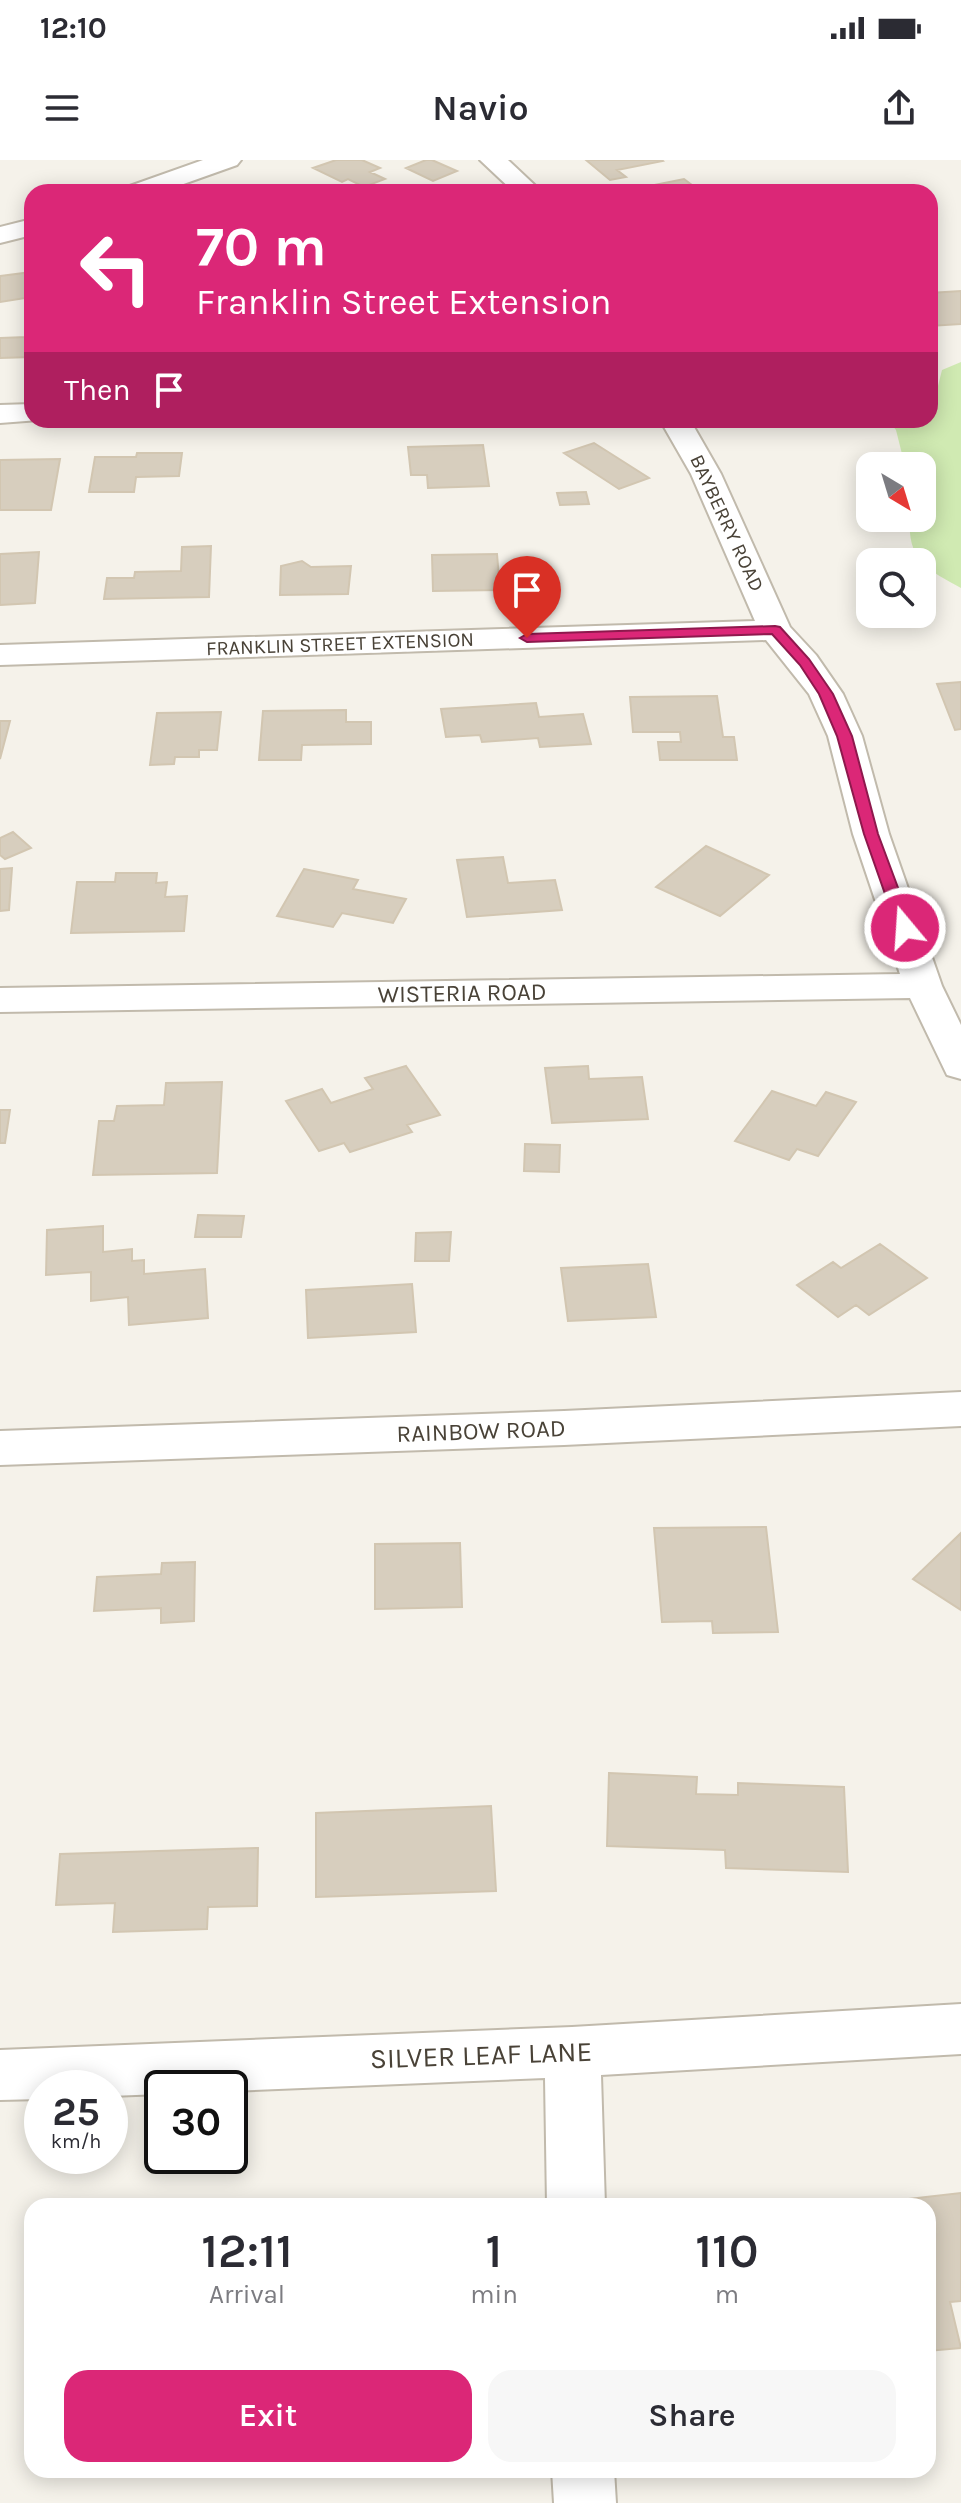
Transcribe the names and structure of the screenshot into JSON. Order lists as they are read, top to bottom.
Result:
{
  "streets": {
    "street": [
      "BAYBERRY ROAD",
      "FRANKLIN STREET EXTENSION",
      "WISTERIA ROAD",
      "RAINBOW ROAD",
      "SILVER LEAF LANE"
    ]
  },
  "crossings": [
    ["BAYBERRY ROAD", "FRANKLIN STREET EXTENSION"],
    ["BAYBERRY ROAD", "WISTERIA ROAD"]
  ],
  "north": "bottom right",
  "page": {
    "status": "12:10",
    "header": "Navio",
    "turn": ["70 m", "Franklin Street Extension"],
    "then": "Then",
    "speed": "25 km/h",
    "limit": "30",
    "eta": [
      "12:11",
      "Arrival",
      "1",
      "min",
      "110",
      "m"
    ],
    "buttons": ["Exit", "Share"]
  }
}
